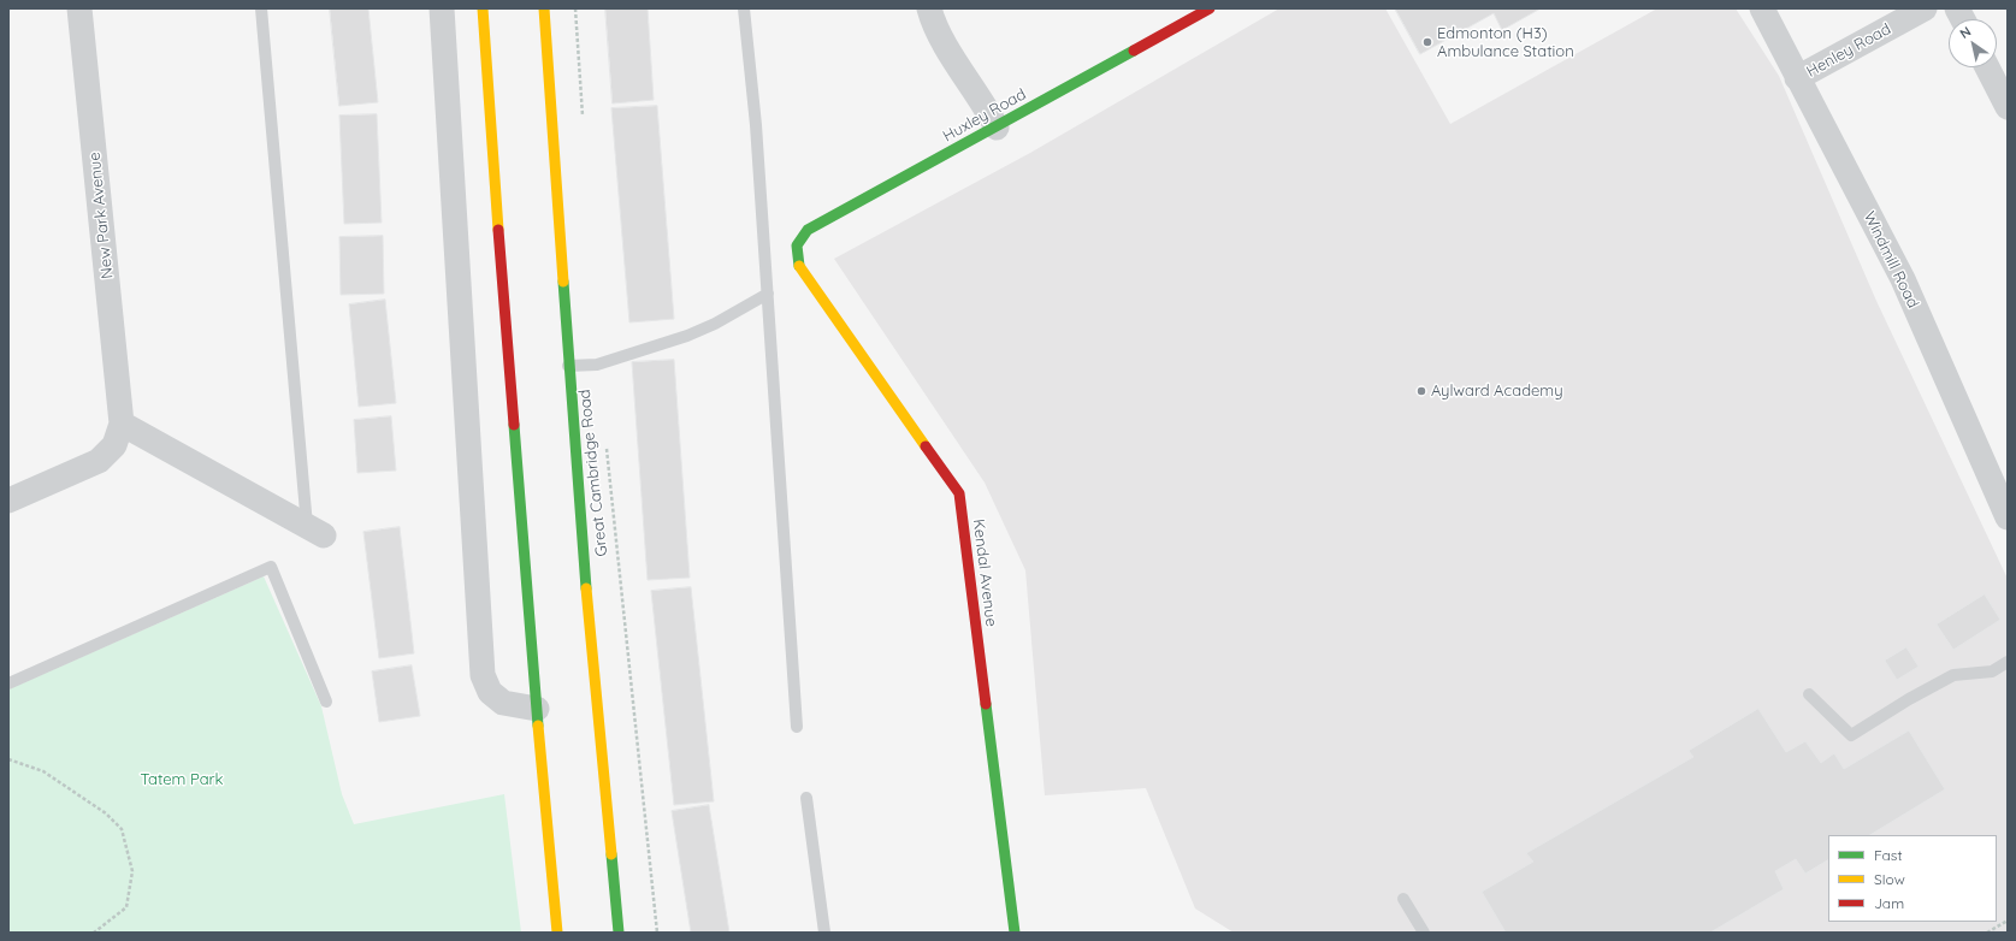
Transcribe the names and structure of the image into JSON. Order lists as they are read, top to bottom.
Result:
{
  "streets": {
    "main road": ["Huxley Road", "Great Cambridge Road", "Kendal Avenue"],
    "street": ["Henley Road", "New Park Avenue", "Windmill Road"]
  },
  "crossings": [
    ["Henley Road", "Windmill Road"],
    ["Huxley Road", "Kendal Avenue"]
  ],
  "parks": ["Tatem Park"],
  "places": ["Edmonton (H3) Ambulance Station", "Aylward Academy"],
  "legend": ["Fast", "Slow", "Jam"],
  "north": "top left"
}
